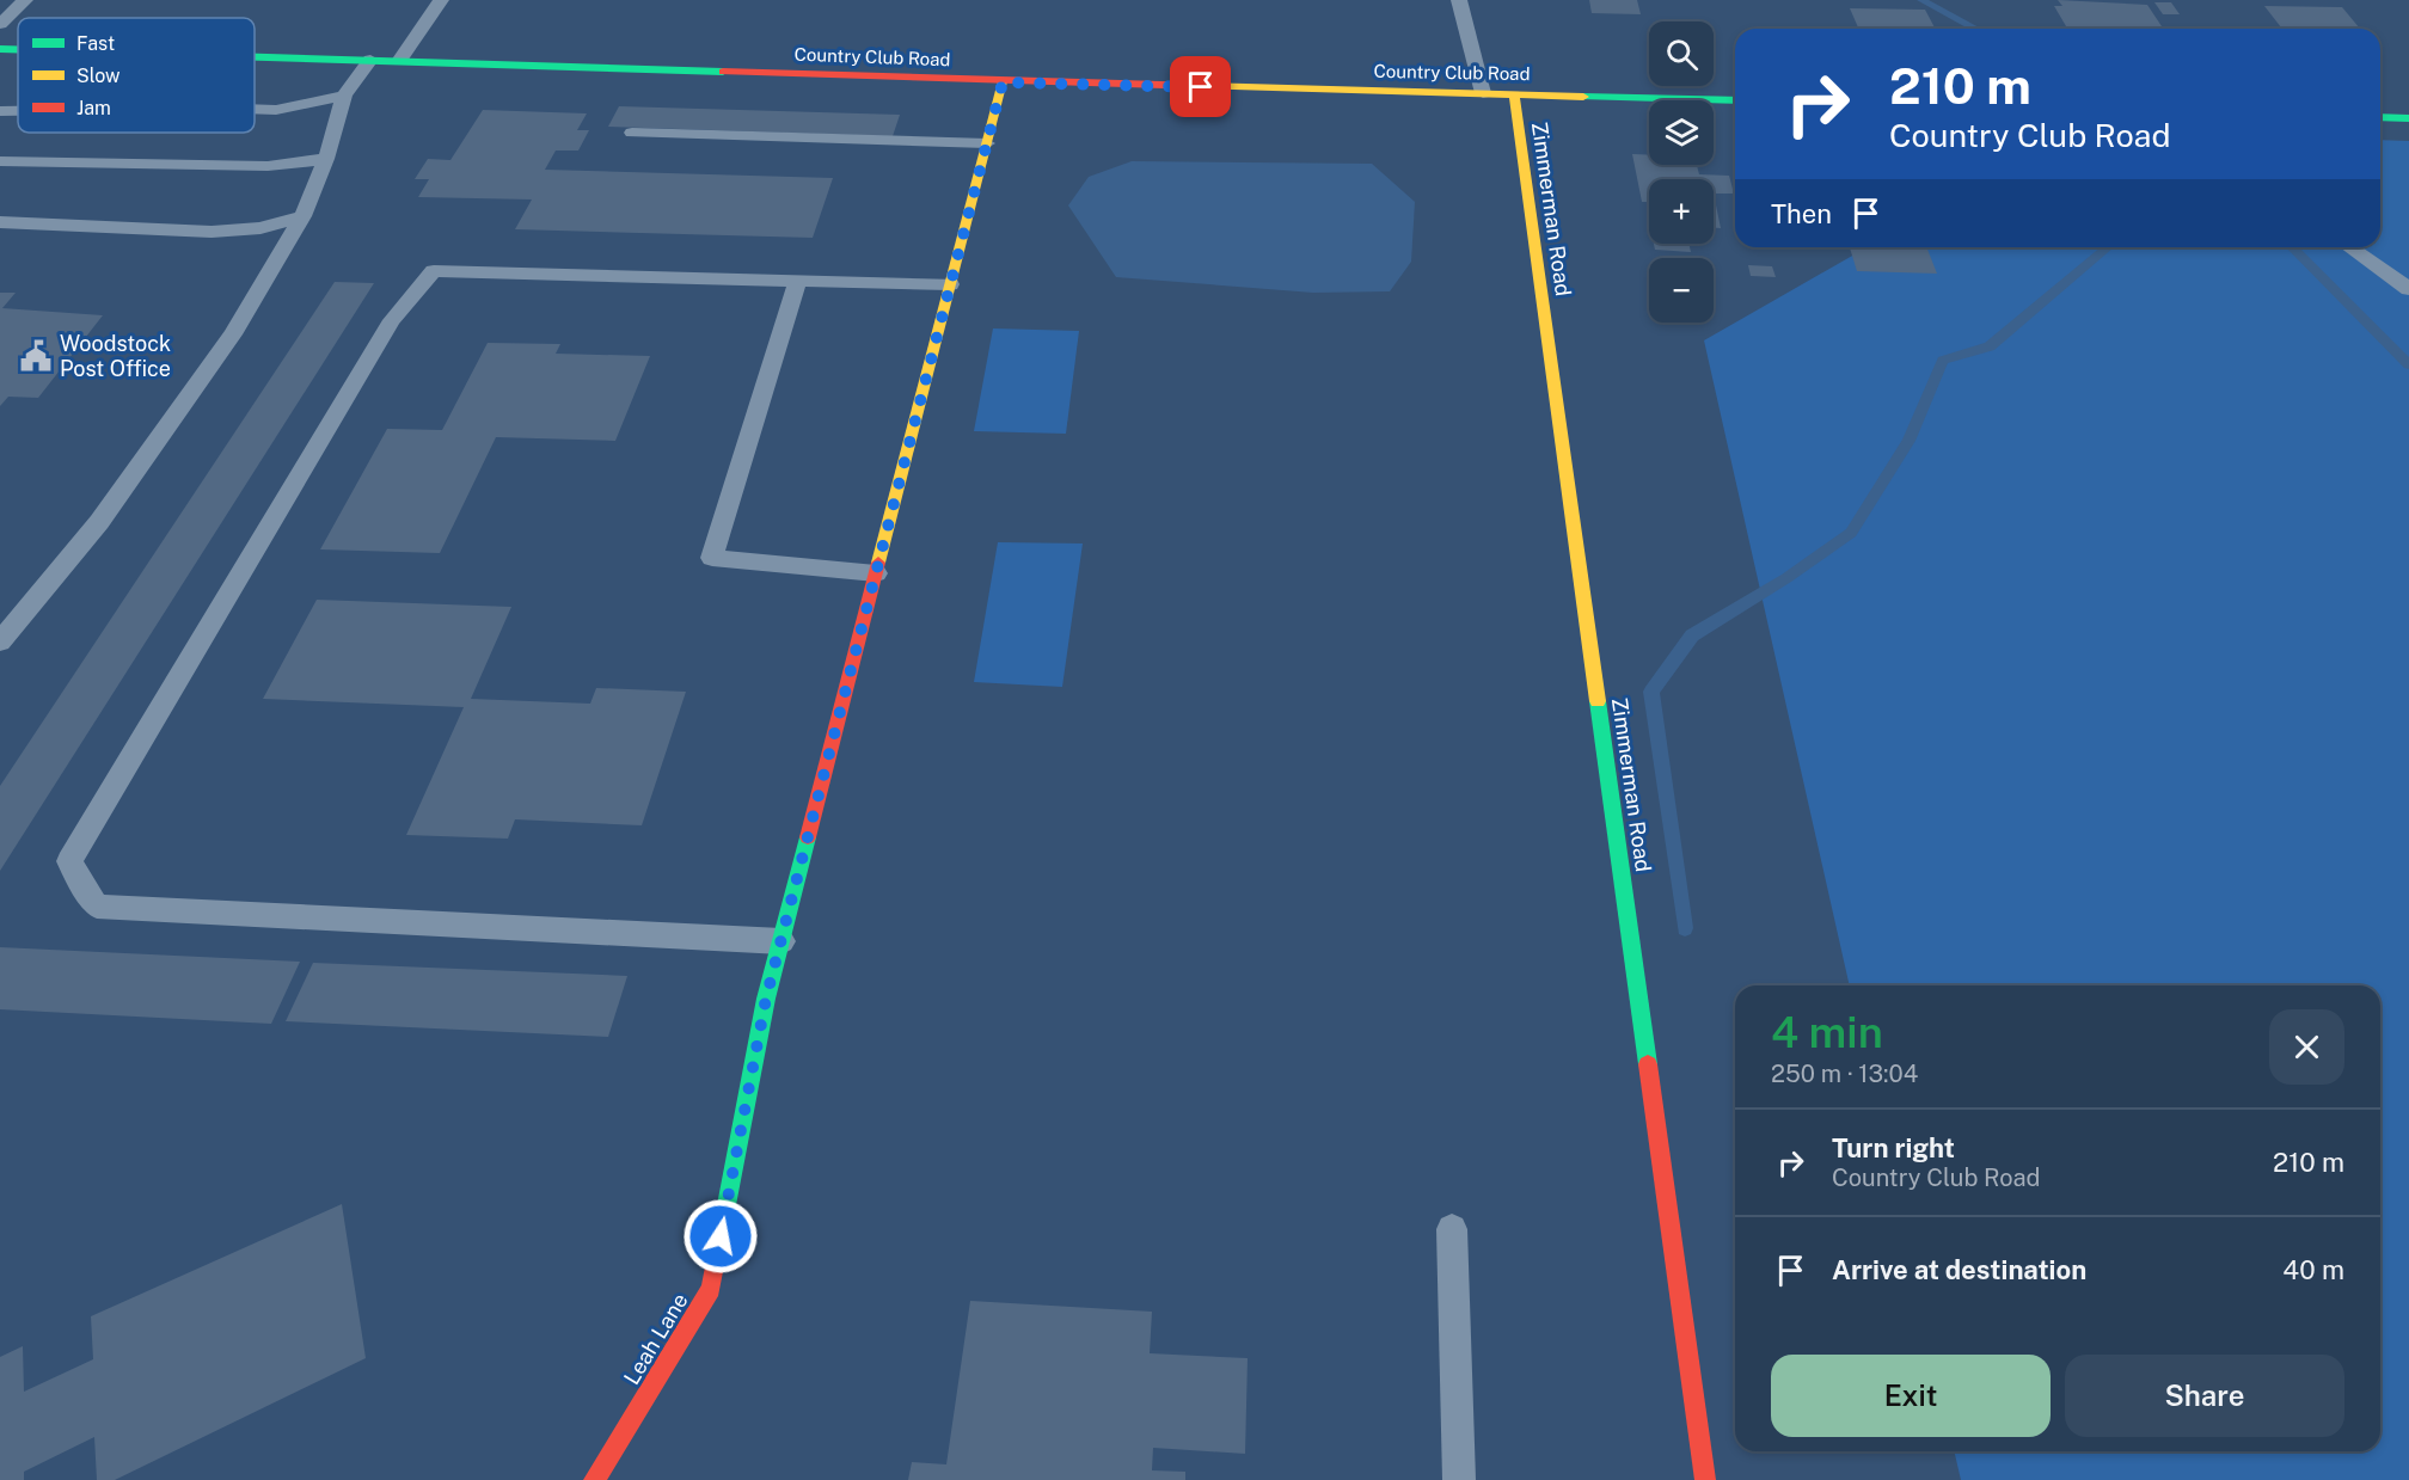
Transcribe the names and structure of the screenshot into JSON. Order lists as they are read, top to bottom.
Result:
{
  "streets": {
    "street": ["Country Club Road", "Zimmerman Road", "Leah Lane"]
  },
  "crossings": [
    ["Country Club Road", "Zimmerman Road"],
    ["Country Club Road", "Leah Lane"]
  ],
  "places": {
    "public building": ["Woodstock Post Office"]
  },
  "legend": ["Fast", "Slow", "Jam"],
  "page": {
    "map_buttons": ["+", "−"],
    "turn": ["210 m", "Country Club Road"],
    "then": "Then",
    "heading": ["4 min", "250 m · 13:04"],
    "list": [
      {
        "name": "Turn right",
        "note": "Country Club Road",
        "value": "210 m"
      },
      {
        "name": "Arrive at destination",
        "value": "40 m"
      }
    ],
    "buttons": ["Exit", "Share"]
  }
}
